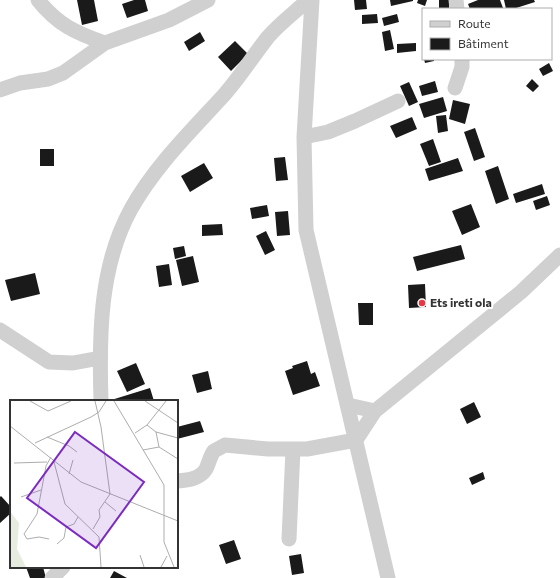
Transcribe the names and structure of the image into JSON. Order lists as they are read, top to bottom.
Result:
{
  "places": ["Ets ireti ola"],
  "legend": ["Route", "Bâtiment"]
}
